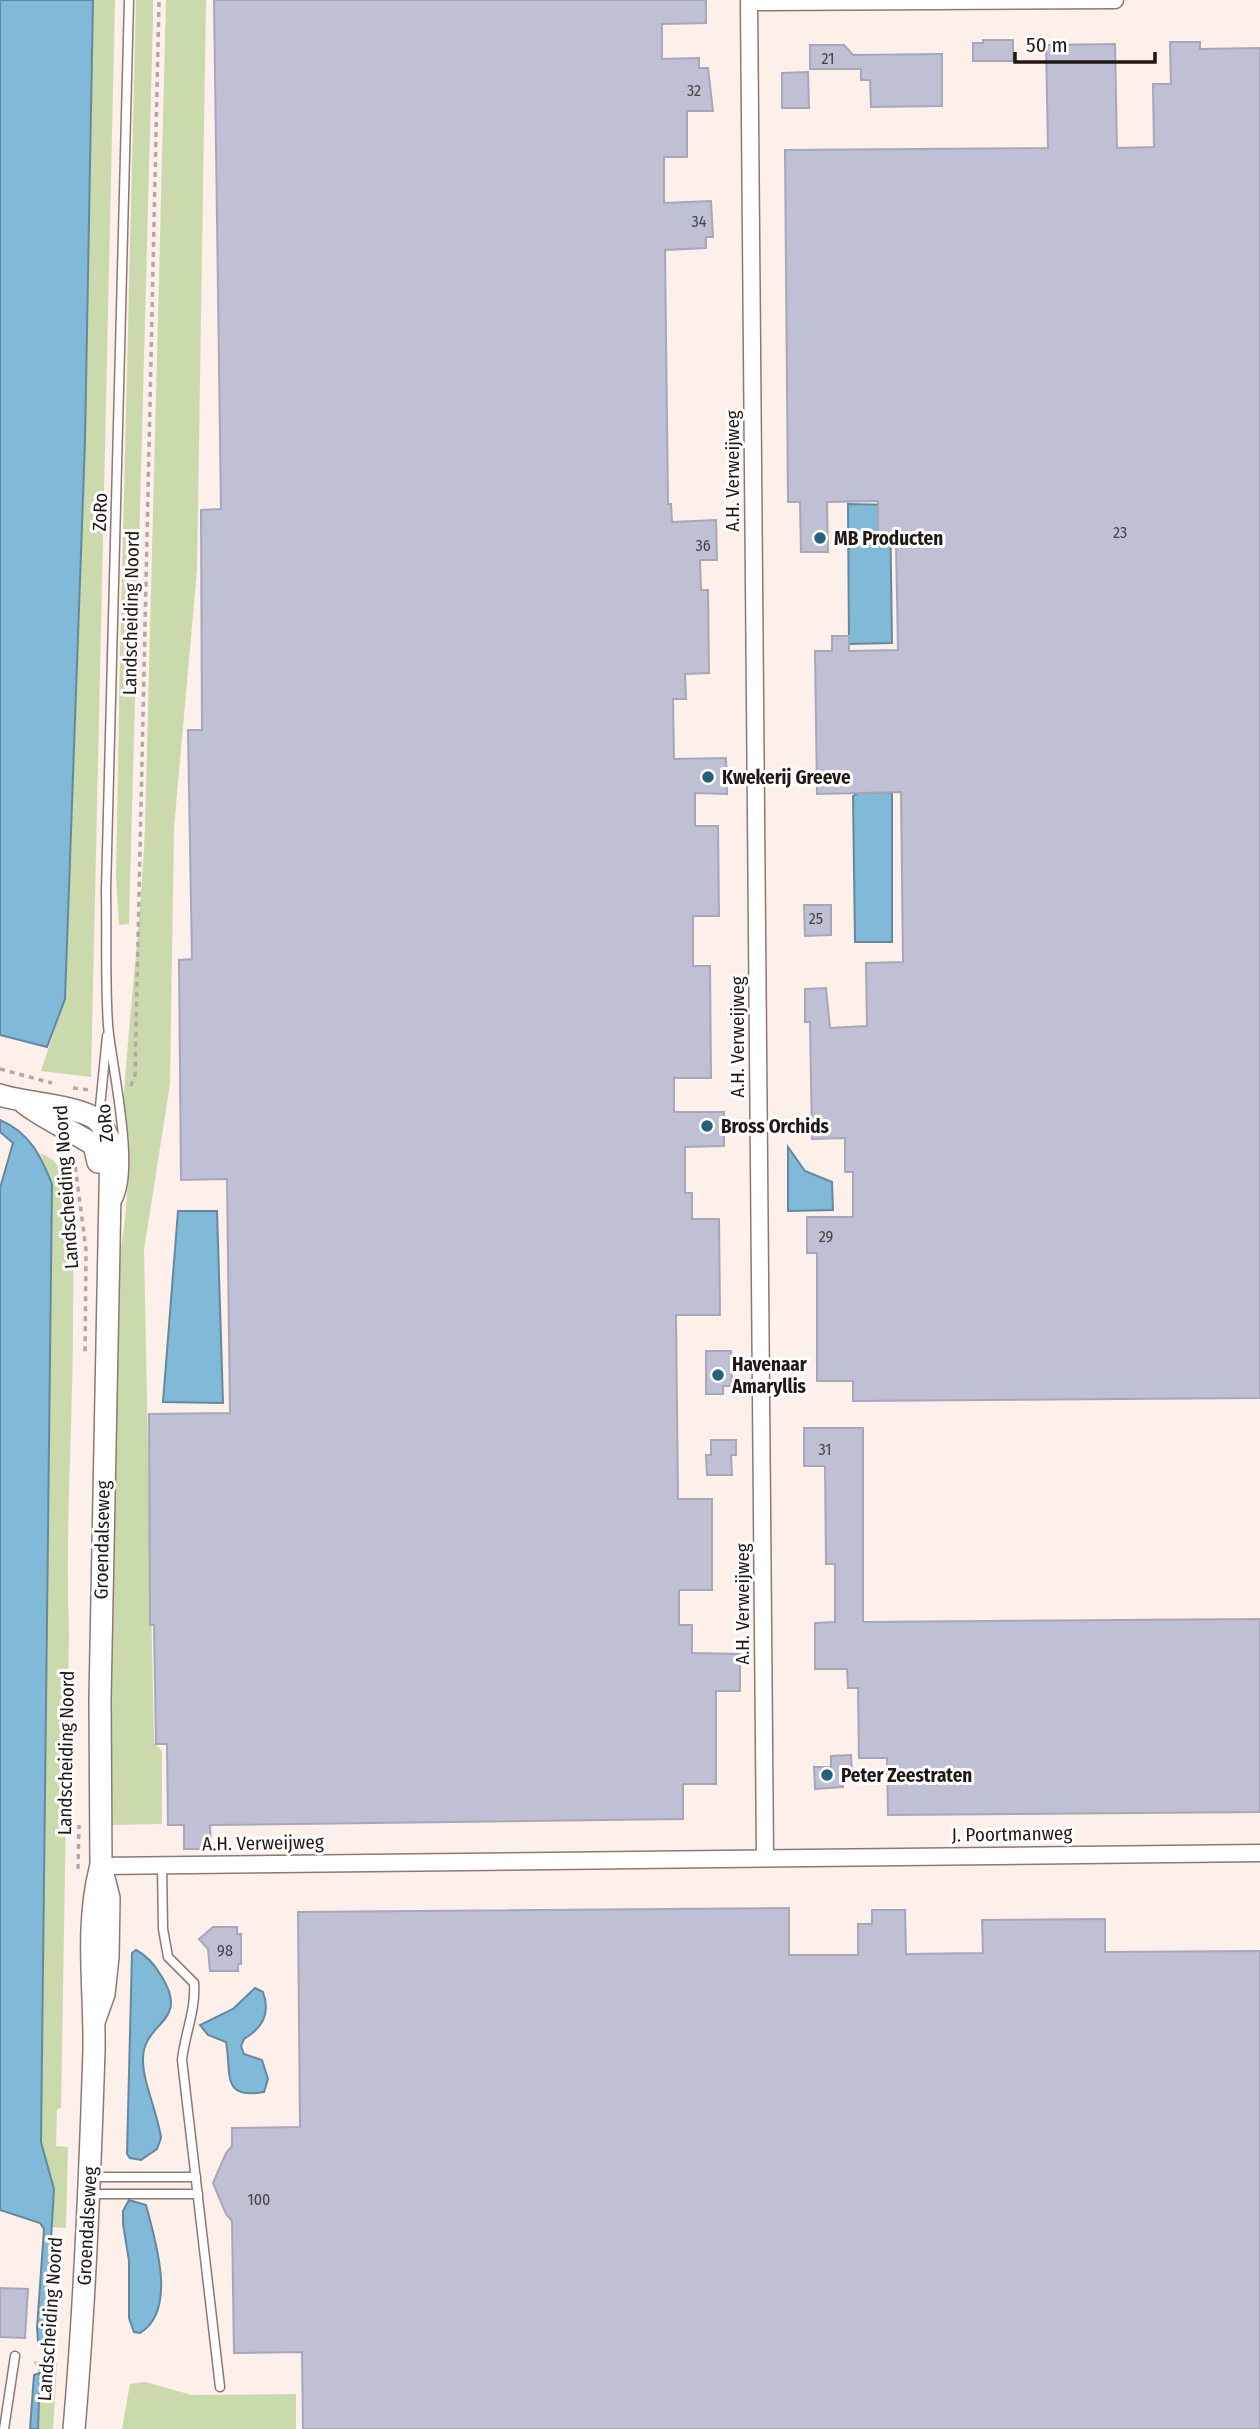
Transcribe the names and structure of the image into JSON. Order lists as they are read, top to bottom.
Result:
{
  "streets": {
    "street": ["A.H. Verweijweg", "Groendalseweg", "J. Poortmanweg"],
    "lane": ["ZoRo"],
    "path": ["Landscheiding Noord"]
  },
  "crossings": [
    ["A.H. Verweijweg", "Groendalseweg"],
    ["A.H. Verweijweg", "J. Poortmanweg"],
    ["ZoRo", "Landscheiding Noord"],
    ["ZoRo", "Groendalseweg"]
  ],
  "places": [
    "MB Producten",
    "Kwekerij Greeve",
    "Bross Orchids",
    "Havenaar Amaryllis",
    "Peter Zeestraten"
  ],
  "house_numbers": [
    "21",
    "32",
    "34",
    "23",
    "36",
    "25",
    "29",
    "31",
    "98",
    "100"
  ],
  "scale_bar": "50 m"
}
